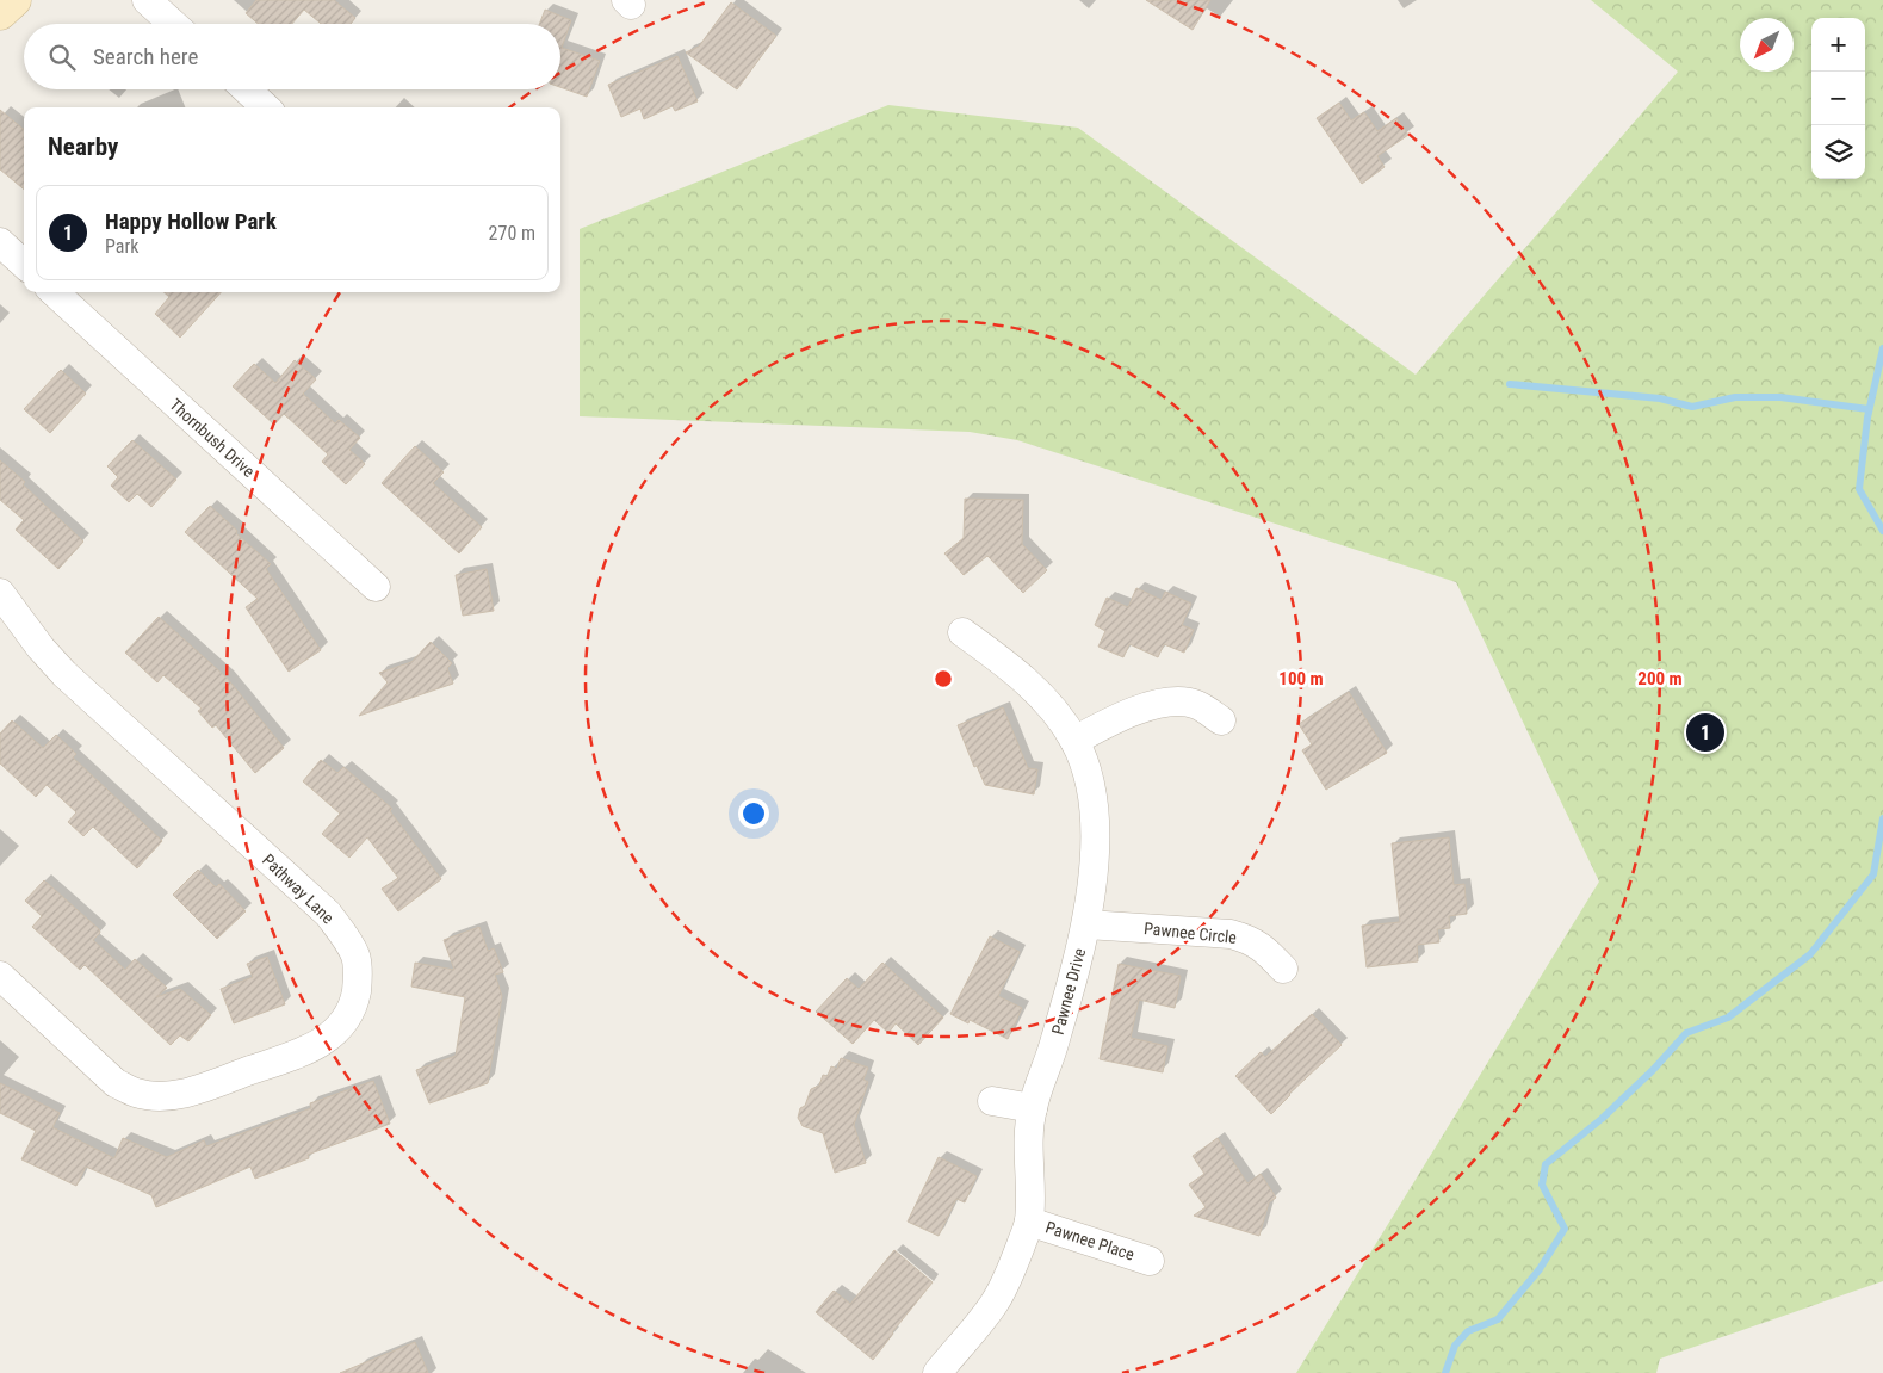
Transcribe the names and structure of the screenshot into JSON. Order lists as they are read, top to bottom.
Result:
{
  "streets": {
    "street": [
      "Thornbush Drive",
      "Pathway Lane",
      "Pawnee Circle",
      "Pawnee Drive",
      "Pawnee Place"
    ]
  },
  "crossings": [
    ["Pawnee Circle", "Pawnee Drive"],
    ["Pawnee Drive", "Pawnee Place"]
  ],
  "north": "bottom left",
  "page": {
    "map_buttons": ["+", "−"],
    "search": "Search here",
    "heading": "Nearby",
    "list": [
      {
        "mark": "1",
        "name": "Happy Hollow Park",
        "note": "Park",
        "value": "270 m"
      }
    ],
    "pins": "1"
  },
  "rings": ["100 m", "200 m"]
}
